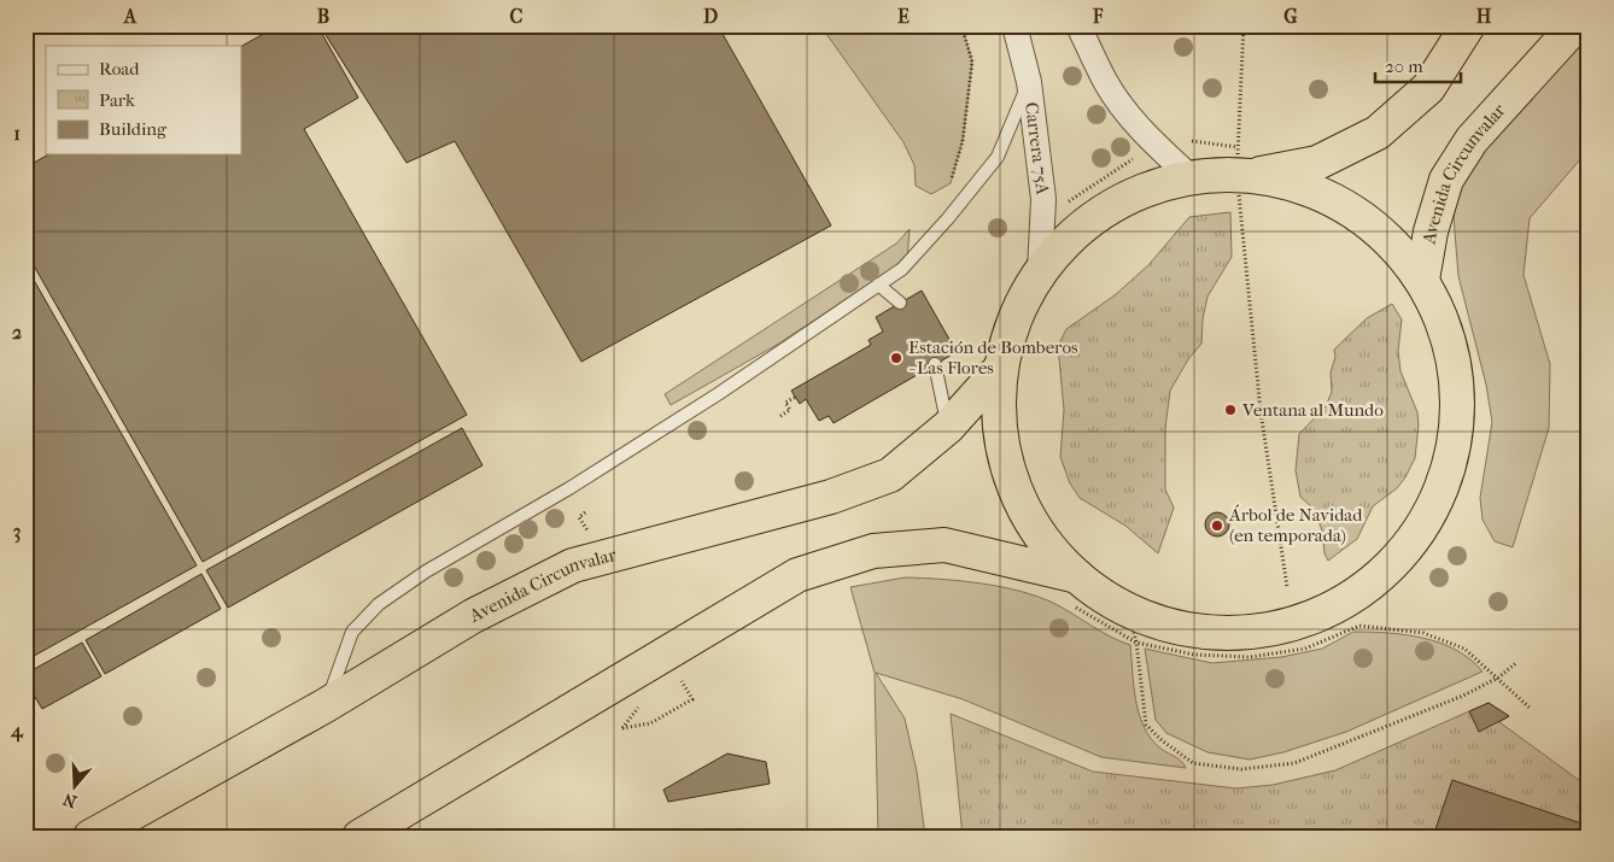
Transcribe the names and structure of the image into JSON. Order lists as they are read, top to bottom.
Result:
{
  "streets": {
    "highway": ["Avenida Circunvalar"],
    "street": ["Carrera 75A"]
  },
  "places": ["Estación de Bomberos - Las Flores", "Ventana al Mundo", "Árbol de Navidad (en temporada)"],
  "legend": ["Road", "Park", "Building"],
  "scale_bar": "20 m",
  "north": "bottom",
  "grid": {
    "columns": [
      "A",
      "B",
      "C",
      "D",
      "E",
      "F",
      "G",
      "H"
    ],
    "rows": [
      "1",
      "2",
      "3",
      "4"
    ]
  }
}
